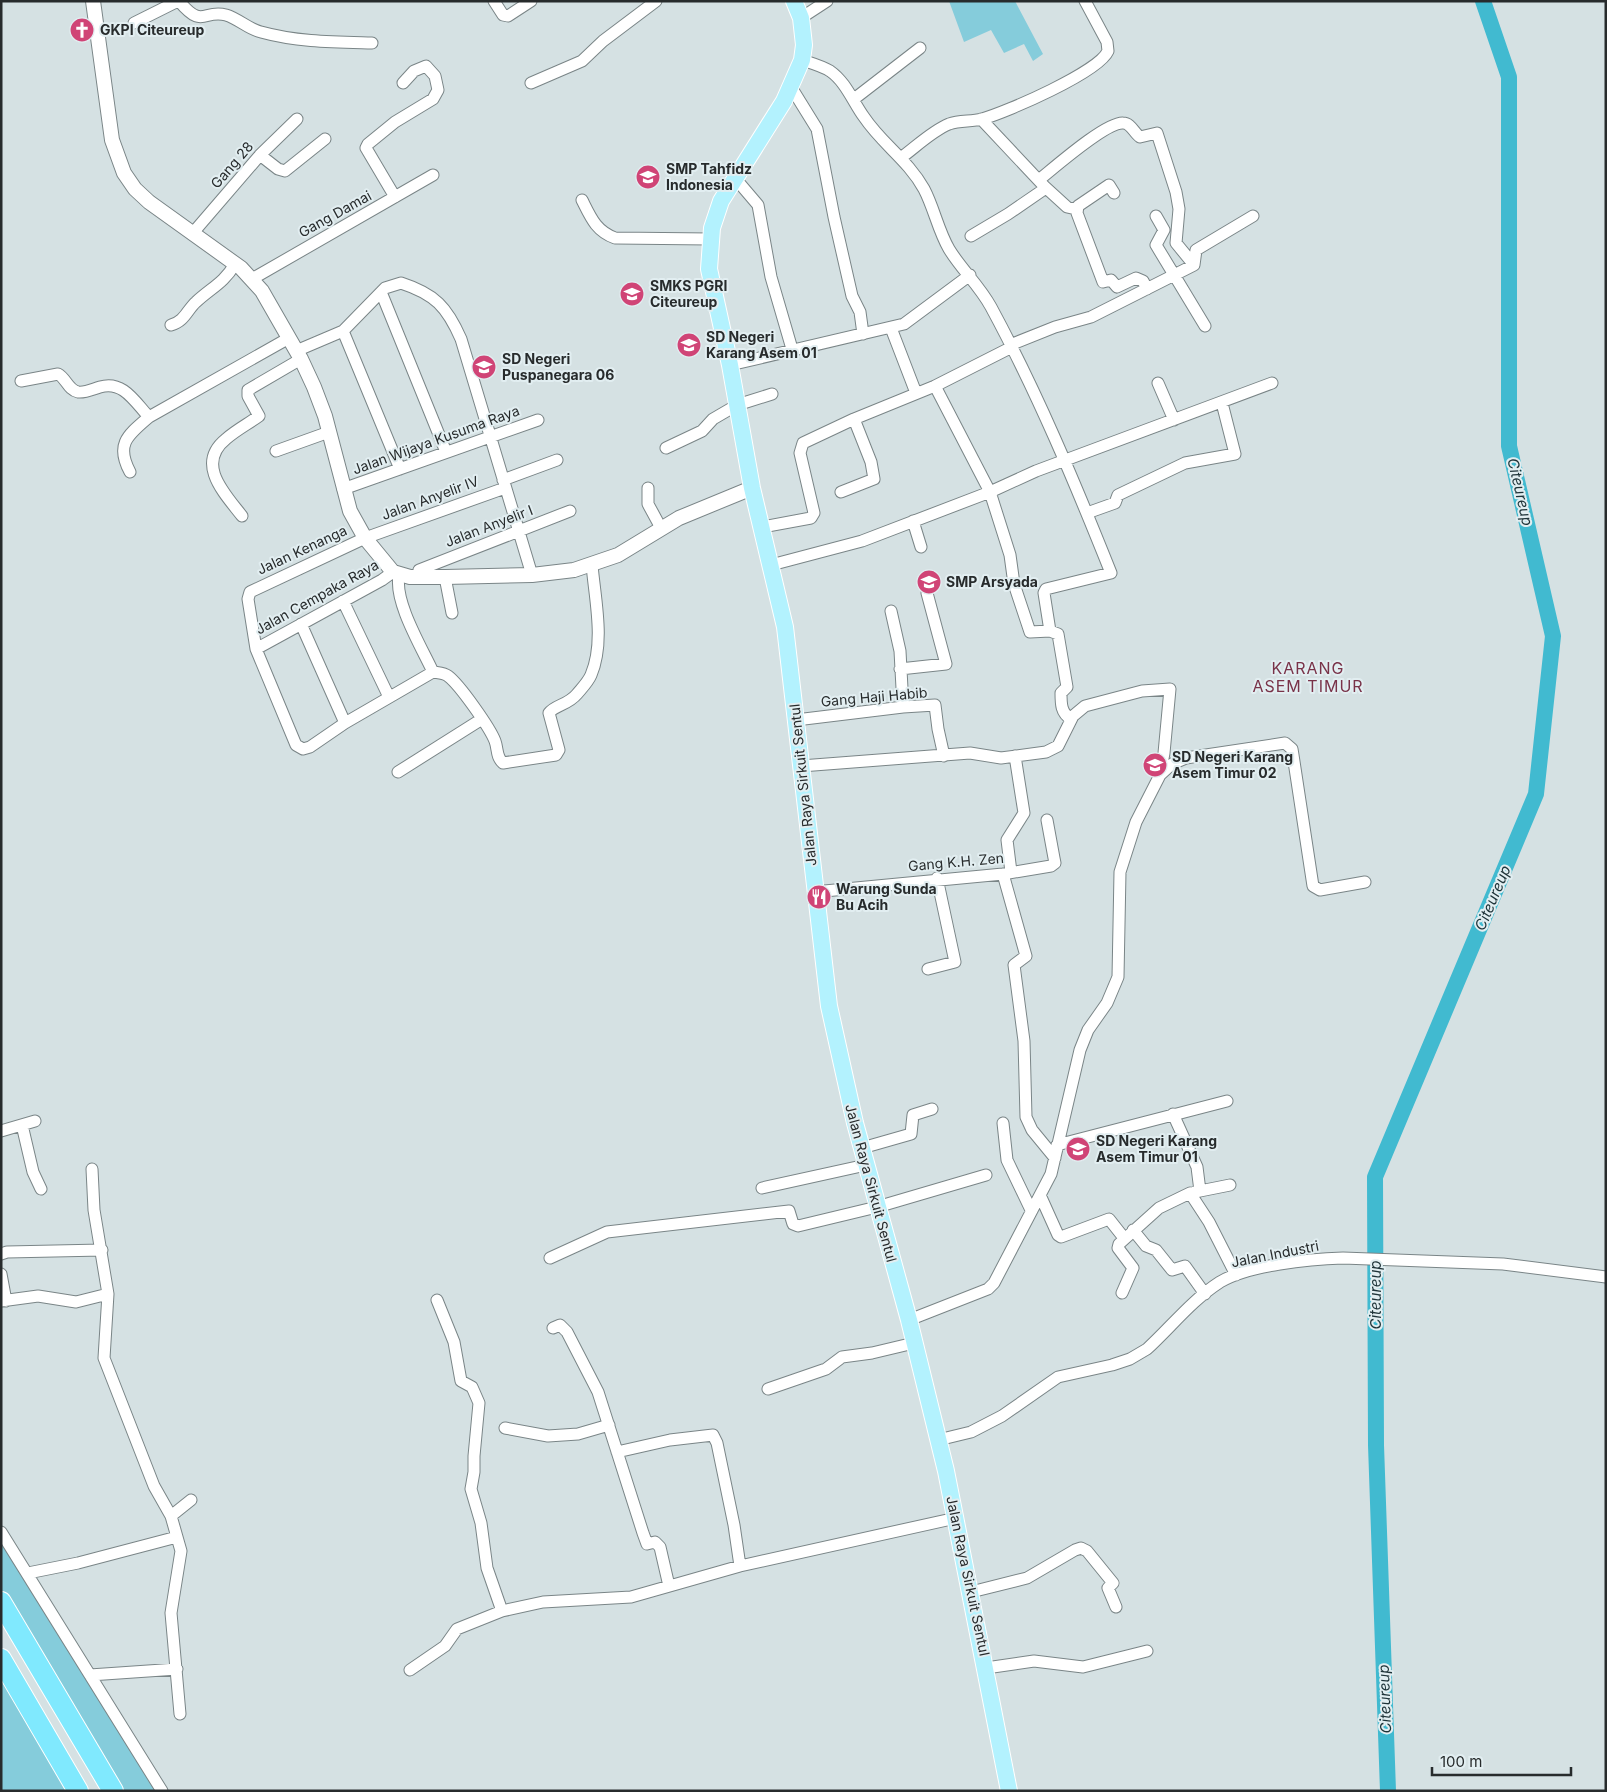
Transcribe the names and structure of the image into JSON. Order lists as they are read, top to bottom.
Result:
{
  "streets": {
    "main road": ["Jalan Raya Sirkuit Sentul"],
    "street": [
      "Gang 28",
      "Gang Damai",
      "Jalan Wijaya Kusuma Raya",
      "Jalan Anyelir IV",
      "Jalan Anyelir I",
      "Jalan Kenanga",
      "Jalan Cempaka Raya",
      "Gang Haji Habib",
      "Gang K.H. Zen",
      "Jalan Industri"
    ]
  },
  "crossings": [
    ["Jalan Anyelir IV", "Jalan Kenanga"],
    ["Jalan Kenanga", "Jalan Cempaka Raya"],
    ["Gang Haji Habib", "Jalan Raya Sirkuit Sentul"],
    ["Jalan Raya Sirkuit Sentul", "Gang K.H. Zen"],
    ["Jalan Raya Sirkuit Sentul", "Jalan Industri"]
  ],
  "districts": ["KARANG ASEM TIMUR"],
  "water": ["Citeureup"],
  "places": {
    "church": ["GKPI Citeureup"],
    "school or university": [
      "SMP Tahfidz Indonesia",
      "SMKS PGRI Citeureup",
      "SD Negeri Karang Asem 01",
      "SD Negeri Puspanegara 06",
      "SMP Arsyada",
      "SD Negeri Karang Asem Timur 02",
      "SD Negeri Karang Asem Timur 01"
    ],
    "restaurant": ["Warung Sunda Bu Acih"]
  },
  "scale_bar": "100 m"
}
